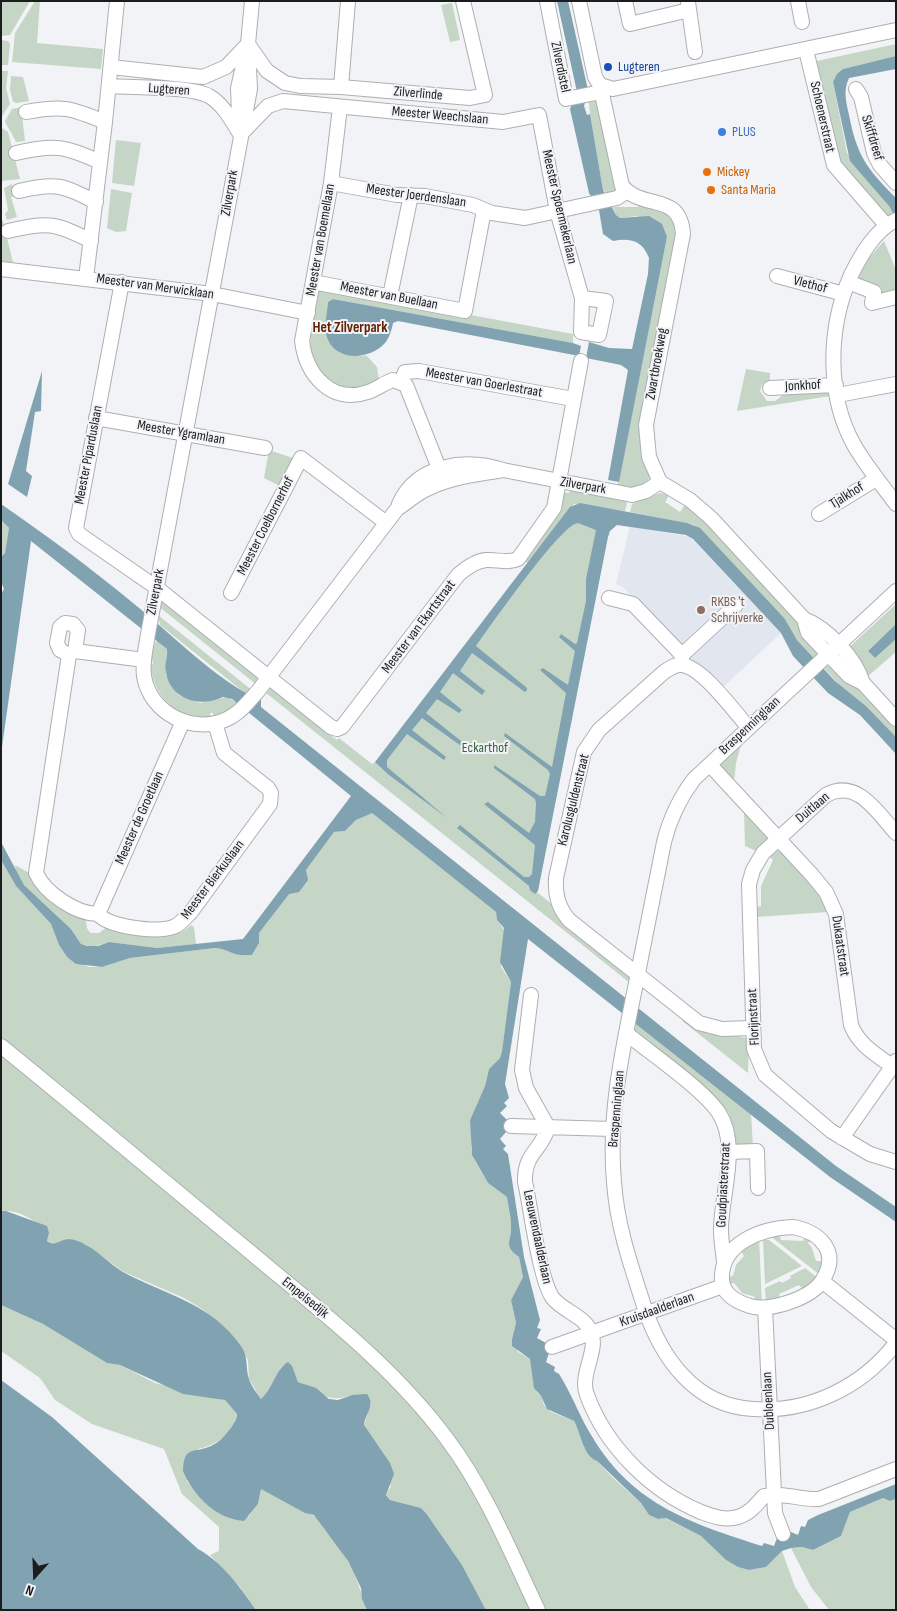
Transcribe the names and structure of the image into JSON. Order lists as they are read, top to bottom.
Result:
{
  "streets": {
    "street": [
      "Zilverdistel",
      "Lugteren",
      "Zilverlinde",
      "Meester Weechslaan",
      "Schoenerstraat",
      "Skiffdreef",
      "Zilverpark",
      "Meester Joerdenslaan",
      "Meester Spoermekerlaan",
      "Meester van Boemellaan",
      "Vlethof",
      "Meester van Merwicklaan",
      "Meester van Buellaan",
      "Zwartbroekweg",
      "Meester van Goerlestraat",
      "Jonkhof",
      "Meester Ygramlaan",
      "Meester Piparduslaan",
      "Tjalkhof",
      "Meester Coelbornerhof",
      "Meester van Ekartstraat",
      "Braspenninglaan",
      "Karolusguldenstraat",
      "Duitlaan",
      "Meester de Groetlaan",
      "Meester Bierkuslaan",
      "Dukaatstraat",
      "Florijnstraat",
      "Goudpiasterstraat",
      "Leeuwendaalderlaan",
      "Empelsedijk",
      "Kruisdaalderlaan",
      "Dubloenlaan"
    ]
  },
  "crossings": [
    ["Lugteren", "Zilverpark"],
    ["Meester Weechslaan", "Meester Spoermekerlaan"],
    ["Meester Weechslaan", "Meester van Boemellaan"],
    ["Zilverpark", "Meester van Merwicklaan"],
    ["Zilverpark", "Zwartbroekweg"],
    ["Zilverpark", "Meester Ygramlaan"],
    ["Zilverpark", "Meester Piparduslaan"],
    ["Zilverpark", "Meester Coelbornerhof"],
    ["Zilverpark", "Meester van Ekartstraat"],
    ["Zilverpark", "Meester de Groetlaan"],
    ["Zilverpark", "Meester Bierkuslaan"],
    ["Meester Joerdenslaan", "Meester Spoermekerlaan"],
    ["Meester Joerdenslaan", "Meester van Boemellaan"],
    ["Meester Joerdenslaan", "Meester van Buellaan"],
    ["Meester Joerdenslaan", "Zwartbroekweg"],
    ["Meester van Boemellaan", "Meester van Merwicklaan"],
    ["Meester van Boemellaan", "Meester van Buellaan"],
    ["Meester van Boemellaan", "Meester van Goerlestraat"],
    ["Meester van Merwicklaan", "Meester Piparduslaan"],
    ["Meester Ygramlaan", "Meester Piparduslaan"],
    ["Braspenninglaan", "Karolusguldenstraat"],
    ["Braspenninglaan", "Dukaatstraat"],
    ["Braspenninglaan", "Goudpiasterstraat"],
    ["Braspenninglaan", "Kruisdaalderlaan"],
    ["Braspenninglaan", "Dubloenlaan"],
    ["Karolusguldenstraat", "Florijnstraat"],
    ["Duitlaan", "Dukaatstraat"],
    ["Duitlaan", "Florijnstraat"],
    ["Meester de Groetlaan", "Meester Bierkuslaan"],
    ["Dukaatstraat", "Florijnstraat"],
    ["Goudpiasterstraat", "Kruisdaalderlaan"],
    ["Goudpiasterstraat", "Dubloenlaan"],
    ["Leeuwendaalderlaan", "Kruisdaalderlaan"],
    ["Kruisdaalderlaan", "Dubloenlaan"]
  ],
  "districts": ["Het Zilverpark"],
  "parks": ["Eckarthof"],
  "places": [
    "Lugteren",
    "PLUS",
    "Mickey",
    "Santa Maria",
    "RKBS 't Schrijverke"
  ],
  "north": "bottom"
}
